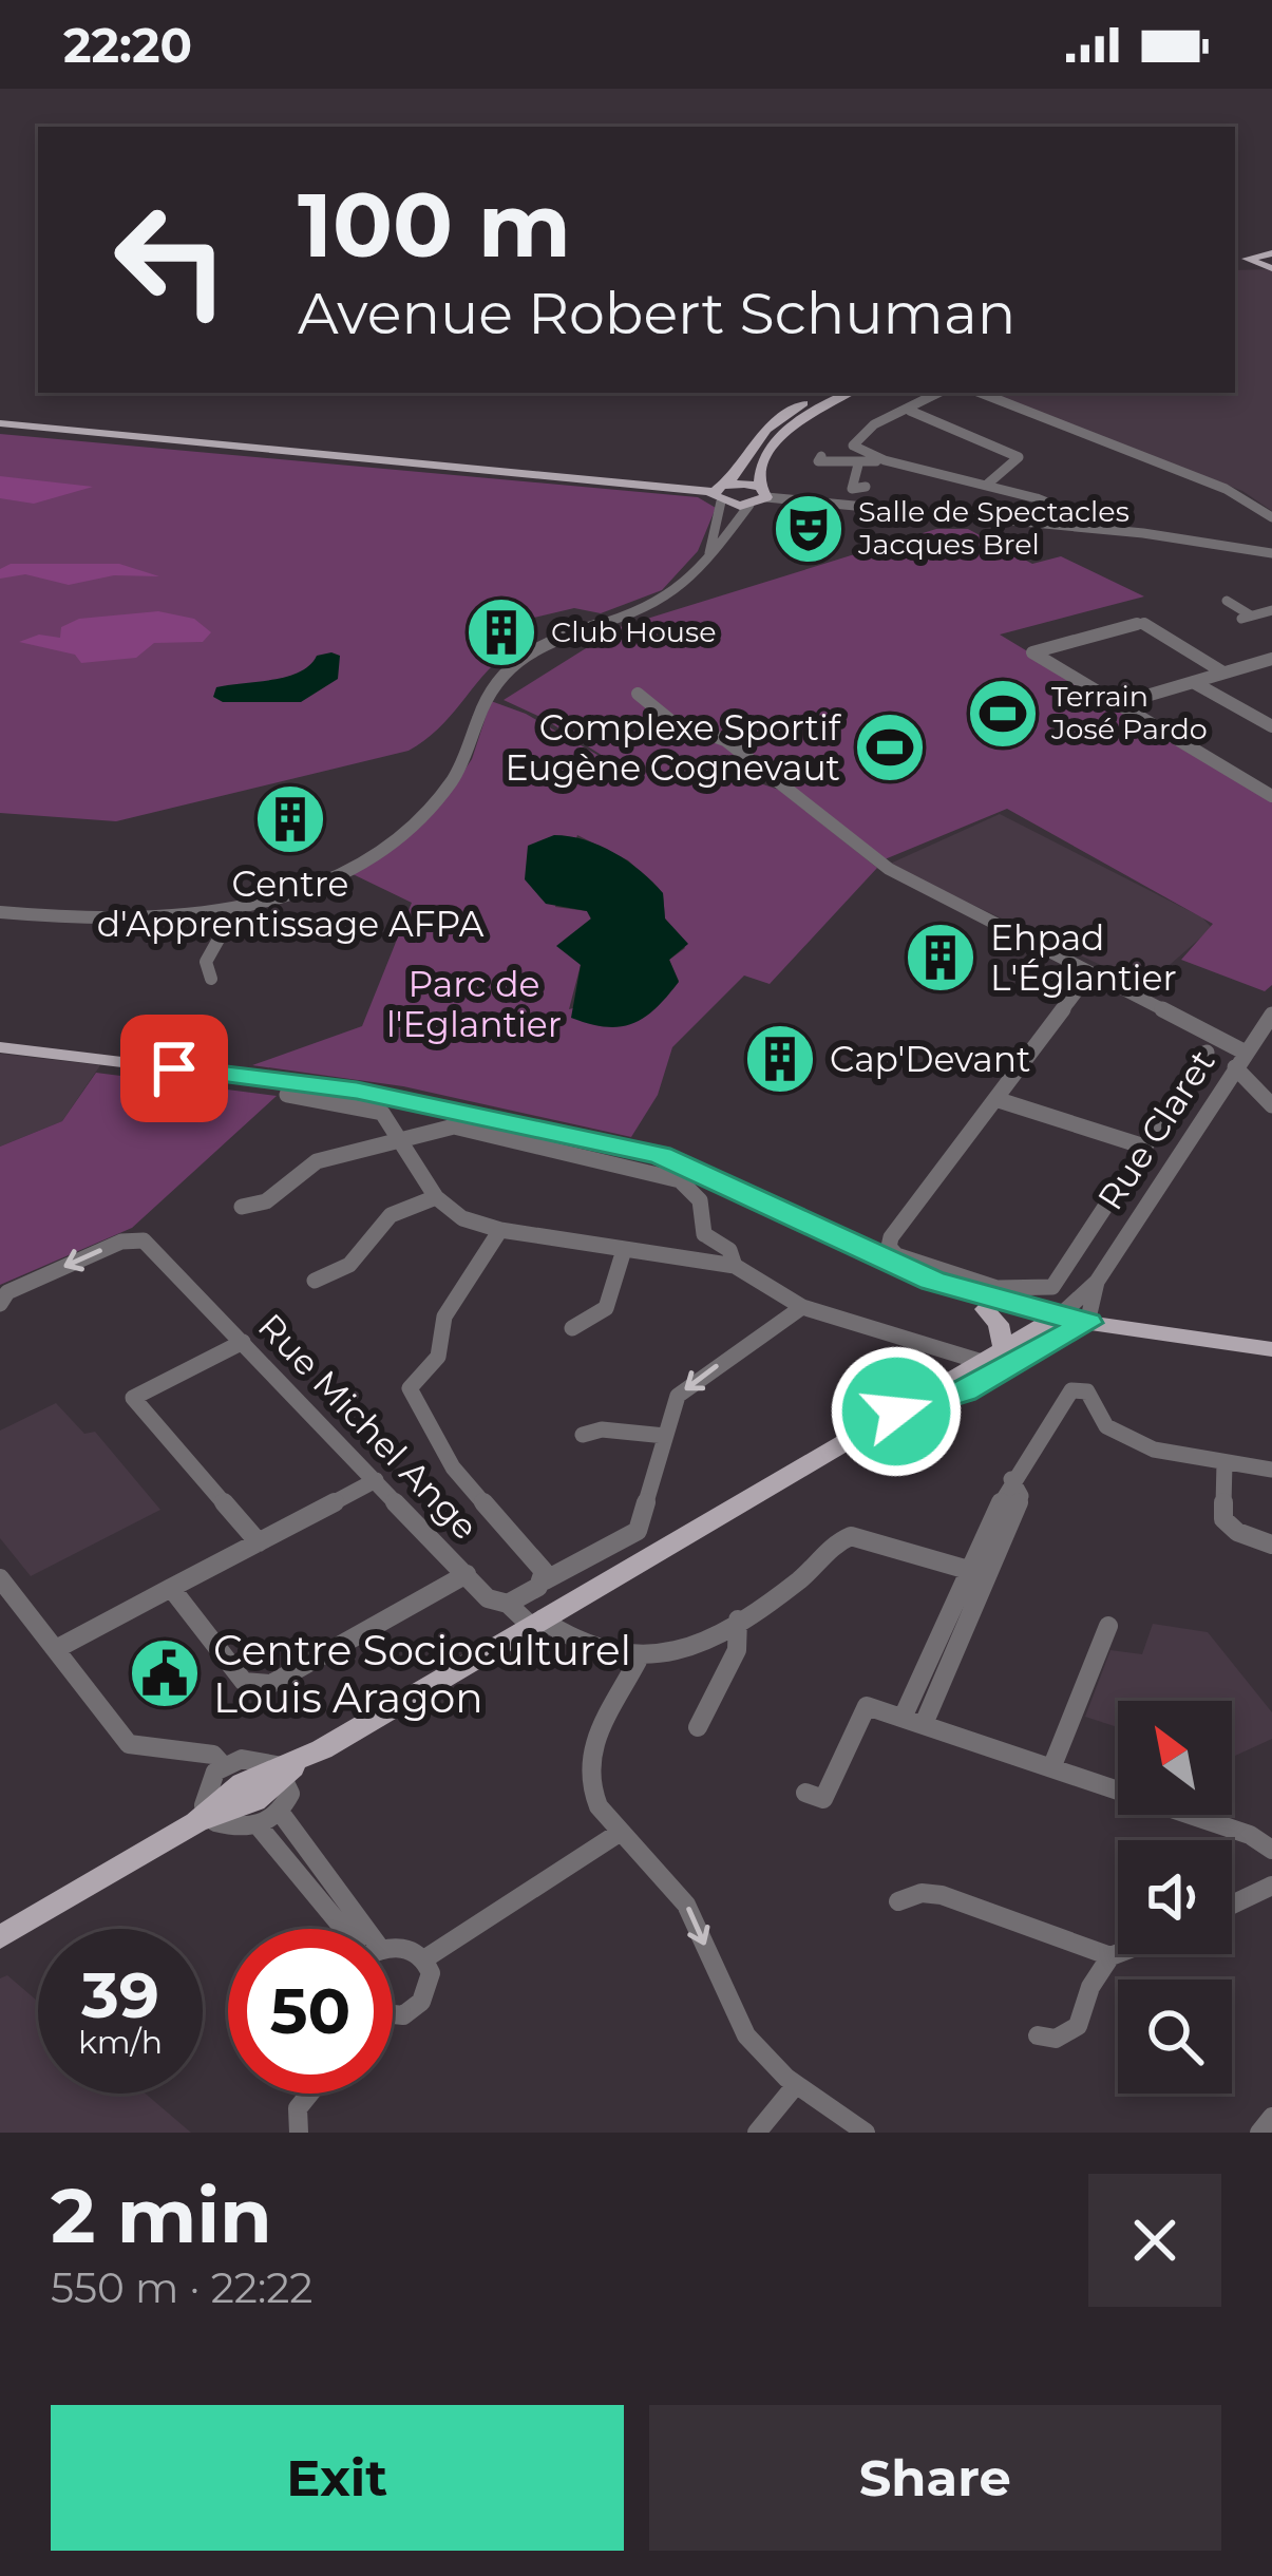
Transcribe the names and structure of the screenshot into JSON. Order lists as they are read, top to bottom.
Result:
{
  "streets": {
    "street": ["Rue Claret", "Rue Michel Ange"]
  },
  "parks": ["Parc de l'Eglantier"],
  "places": {
    "theatre": ["Salle de Spectacles Jacques Brel"],
    "building": [
      "Club House",
      "Centre d'Apprentissage AFPA",
      "Ehpad L'Églantier",
      "Cap'Devant"
    ],
    "sports": ["Terrain José Pardo", "Complexe Sportif Eugène Cognevaut"],
    "public building": ["Centre Socioculturel Louis Aragon"]
  },
  "north": "top left",
  "page": {
    "status": "22:20",
    "turn": ["100 m", "Avenue Robert Schuman"],
    "speed": "39 km/h",
    "limit": "50",
    "heading": ["2 min", "550 m · 22:22"],
    "buttons": ["Exit", "Share"]
  }
}
